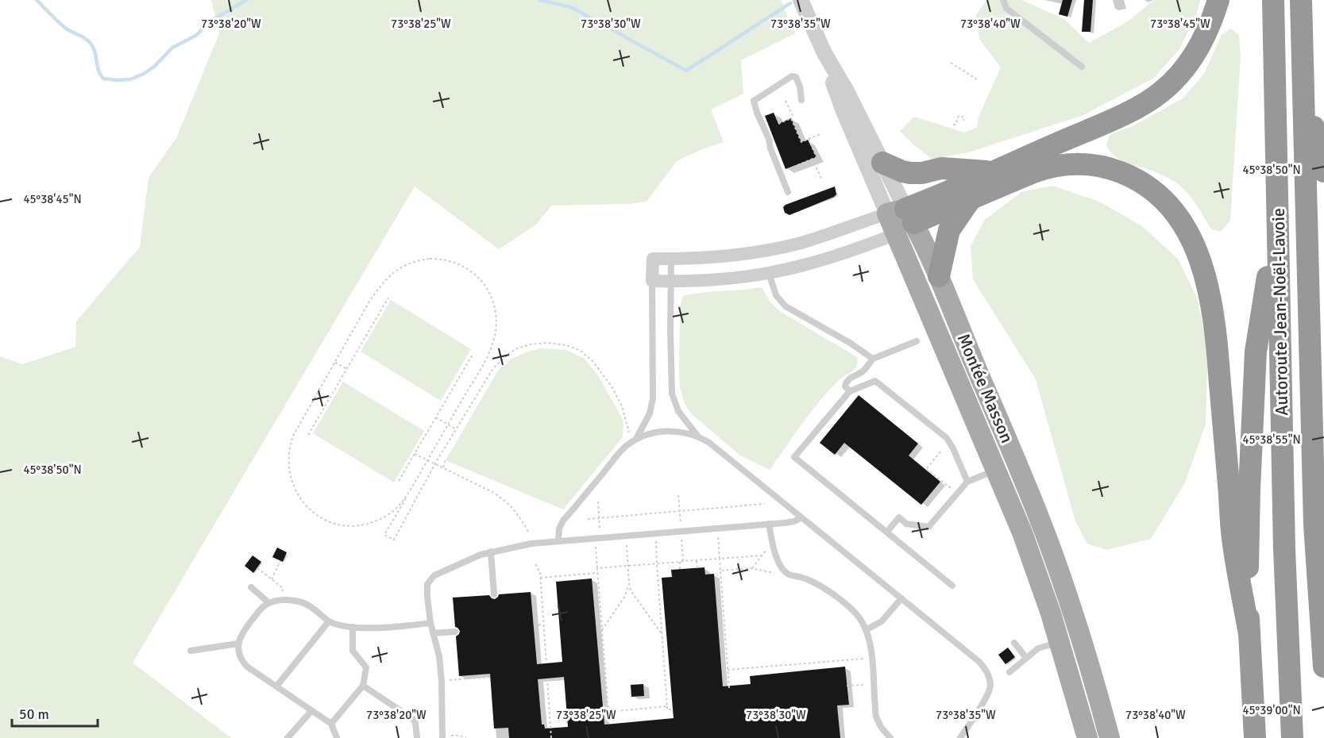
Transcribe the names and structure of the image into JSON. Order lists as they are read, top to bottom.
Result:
{
  "streets": {
    "highway": ["Autoroute Jean-Noël-Lavoie"],
    "main road": ["Montée Masson"]
  },
  "scale_bar": "50 m",
  "coordinates": [
    "73°38'20\"W",
    "73°38'25\"W",
    "73°38'30\"W",
    "73°38'35\"W",
    "73°38'40\"W",
    "73°38'45\"W",
    "45°38'50\"N",
    "45°38'45\"N",
    "45°38'55\"N",
    "45°39'00\"N"
  ]
}
